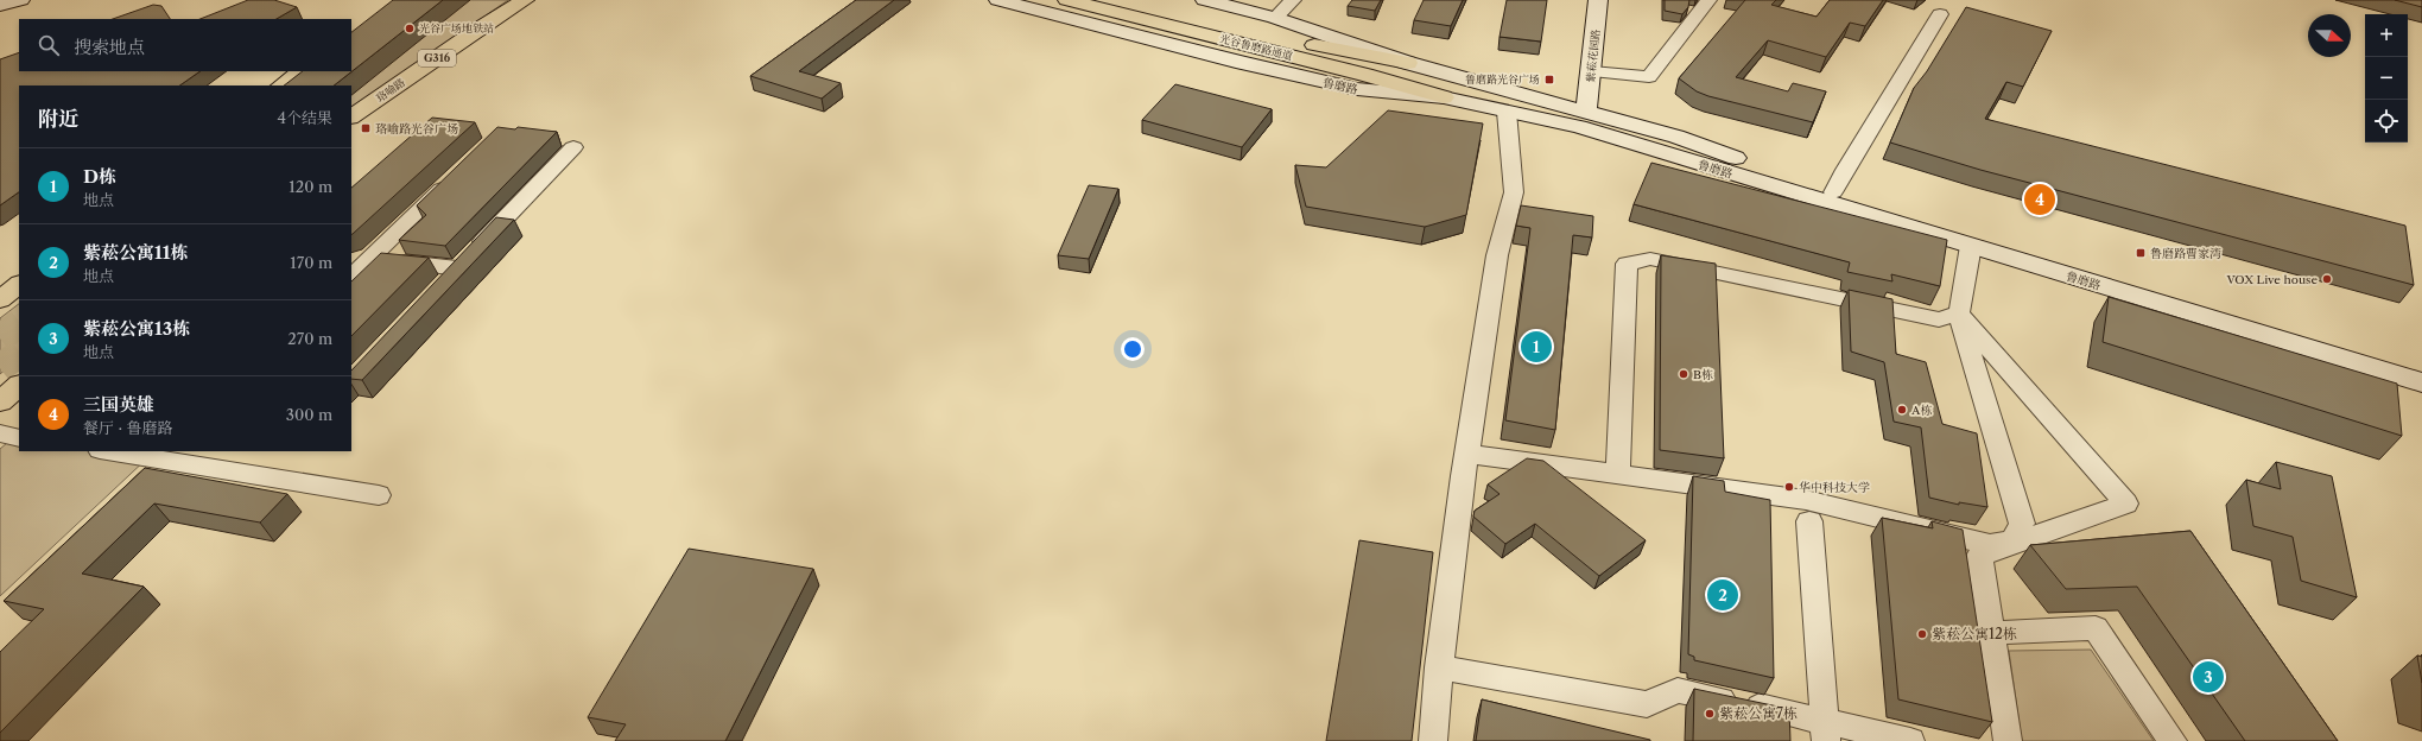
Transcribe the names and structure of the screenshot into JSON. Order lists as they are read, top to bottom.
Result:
{
  "streets": {
    "main road": [
      "光谷鲁磨路通道",
      "紫菘花园路",
      "G316",
      "鲁磨路",
      "珞喻路"
    ]
  },
  "crossings": [
    ["光谷鲁磨路通道", "鲁磨路"],
    ["紫菘花园路", "鲁磨路"]
  ],
  "places": {
    "other": [
      "光谷广场地铁站",
      "VOX Live house",
      "B栋",
      "A栋",
      "华中科技大学",
      "紫菘公寓12栋",
      "紫菘公寓7栋"
    ],
    "transit": ["鲁磨路光谷广场", "珞喻路光谷广场", "鲁磨路曹家湾"]
  },
  "north": "right",
  "page": {
    "map_buttons": ["+", "−"],
    "search": "搜索地点",
    "heading": ["附近", "4个结果"],
    "list": [
      {
        "mark": "1",
        "name": "D栋",
        "note": "地点",
        "value": "120 m"
      },
      {
        "mark": "2",
        "name": "紫菘公寓11栋",
        "note": "地点",
        "value": "170 m"
      },
      {
        "mark": "3",
        "name": "紫菘公寓13栋",
        "note": "地点",
        "value": "270 m"
      },
      {
        "mark": "4",
        "name": "三国英雄",
        "note": "餐厅 · 鲁磨路",
        "value": "300 m"
      }
    ],
    "pins": [
      "4",
      "1",
      "2",
      "3"
    ]
  }
}
